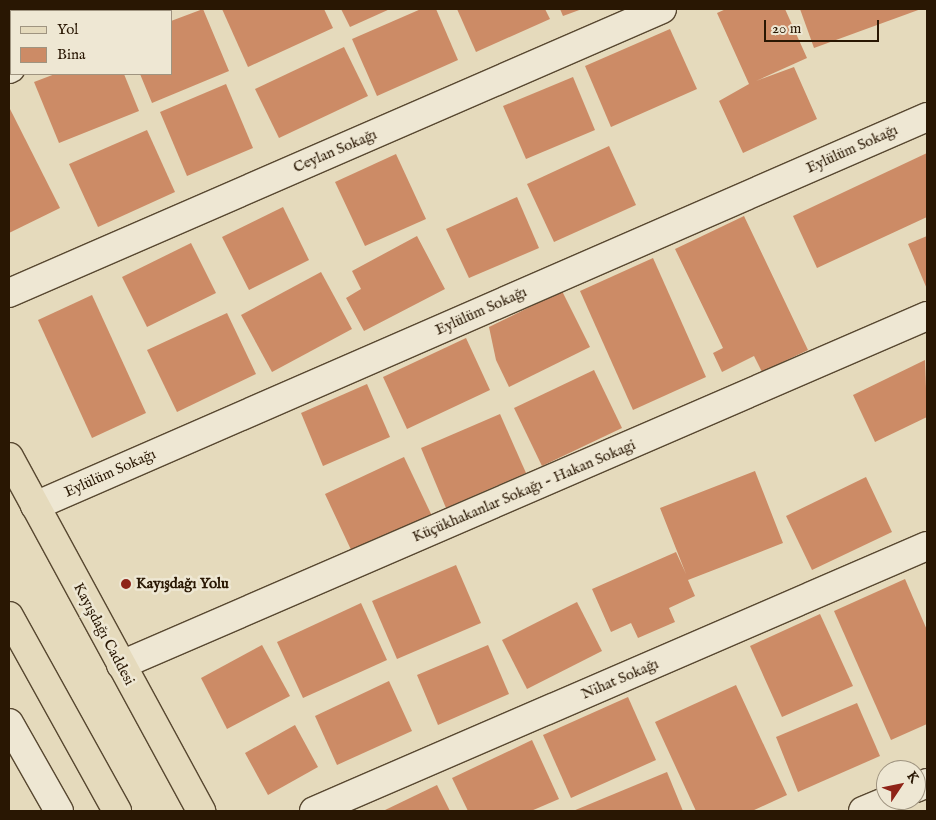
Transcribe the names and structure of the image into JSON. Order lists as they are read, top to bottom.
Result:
{
  "streets": {
    "main road": ["Kayışdağı Caddesi"],
    "street": [
      "Eylülüm Sokağı",
      "Ceylan Sokağı",
      "Küçükhakanlar Sokağı - Hakan Sokagi",
      "Nihat Sokağı"
    ]
  },
  "crossings": [
    ["Eylülüm Sokağı", "Kayışdağı Caddesi"],
    ["Küçükhakanlar Sokağı - Hakan Sokagi", "Kayışdağı Caddesi"]
  ],
  "places": ["Kayışdağı Yolu"],
  "legend": ["Yol", "Bina"],
  "scale_bar": "20 m",
  "north": "top right"
}
